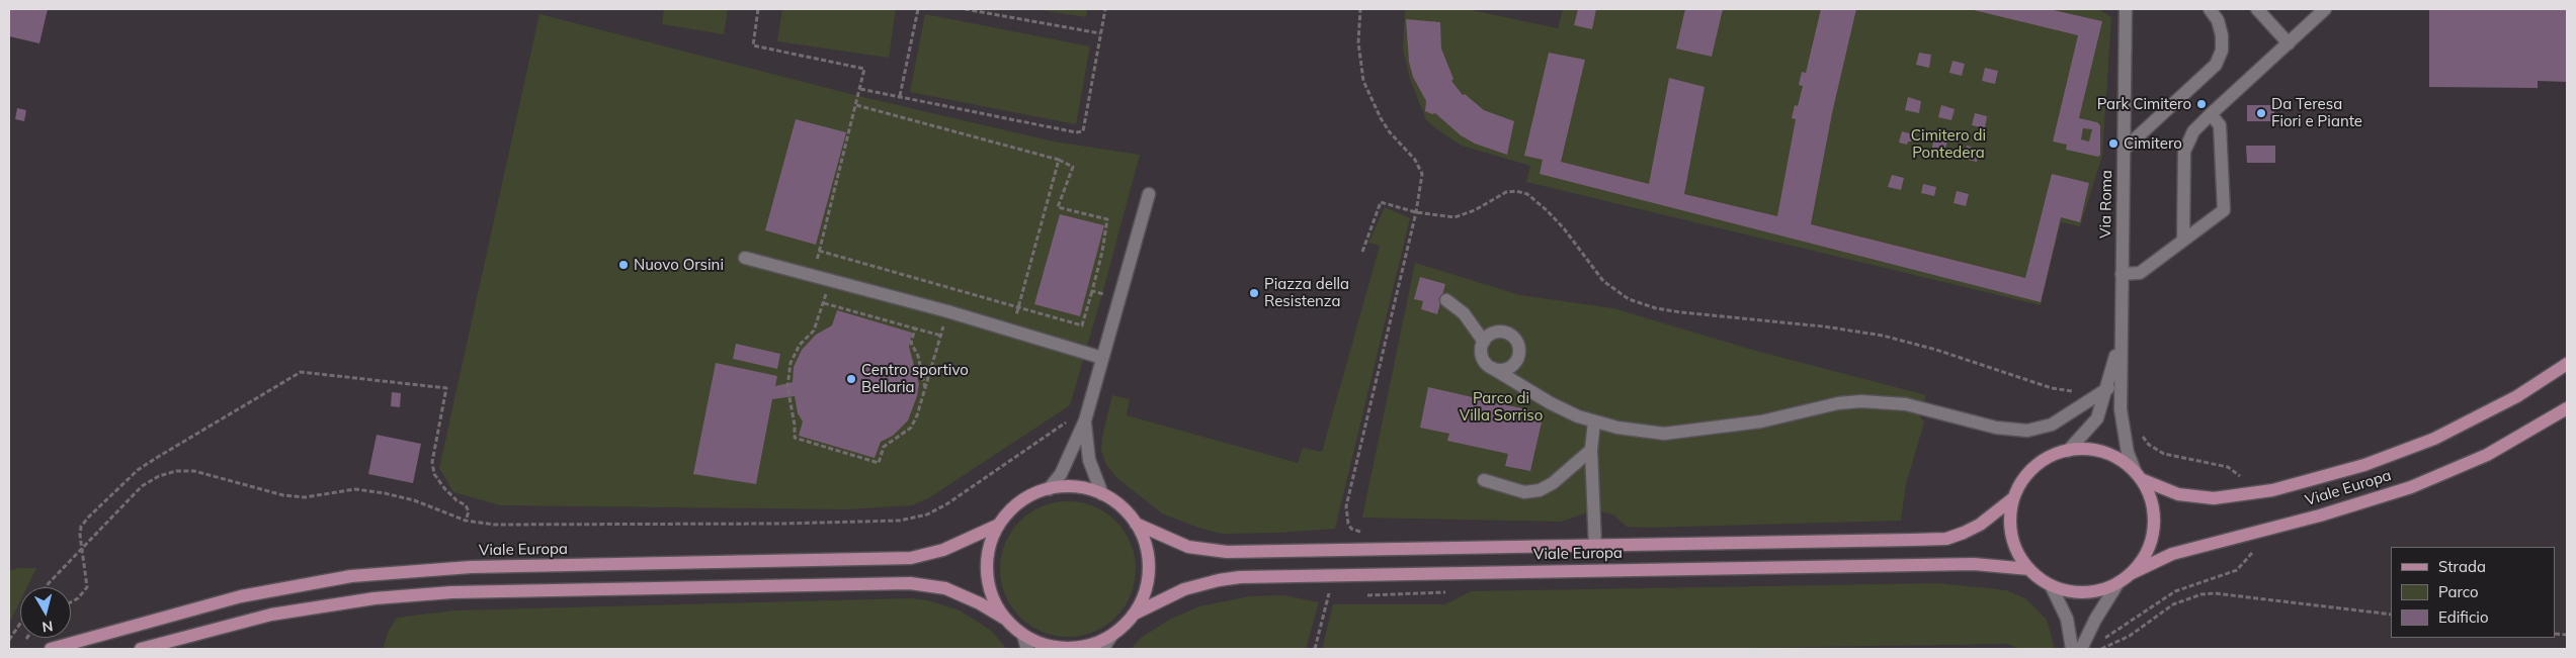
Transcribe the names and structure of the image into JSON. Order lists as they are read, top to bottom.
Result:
{
  "streets": {
    "main road": ["Viale Europa"],
    "street": ["Via Roma"]
  },
  "crossings": [
    ["Via Roma", "Viale Europa"]
  ],
  "parks": ["Cimitero di Pontedera", "Parco di Villa Sorriso"],
  "places": [
    "Park Cimitero",
    "Da Teresa Fiori e Piante",
    "Cimitero",
    "Nuovo Orsini",
    "Piazza della Resistenza",
    "Centro sportivo Bellaria"
  ],
  "legend": ["Strada", "Parco", "Edificio"],
  "north": "bottom"
}
